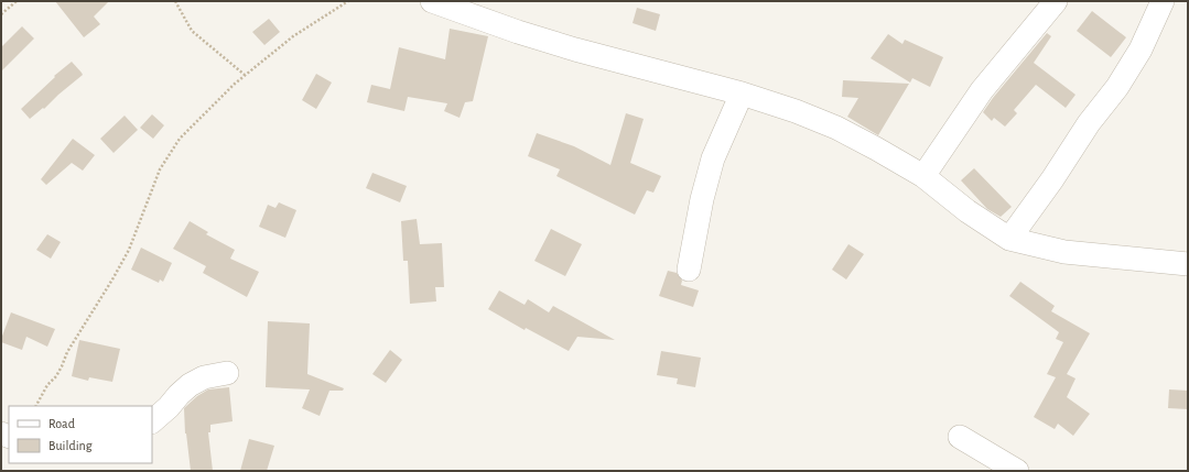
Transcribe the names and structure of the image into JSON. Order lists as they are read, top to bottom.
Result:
{
  "legend": ["Road", "Building"]
}
